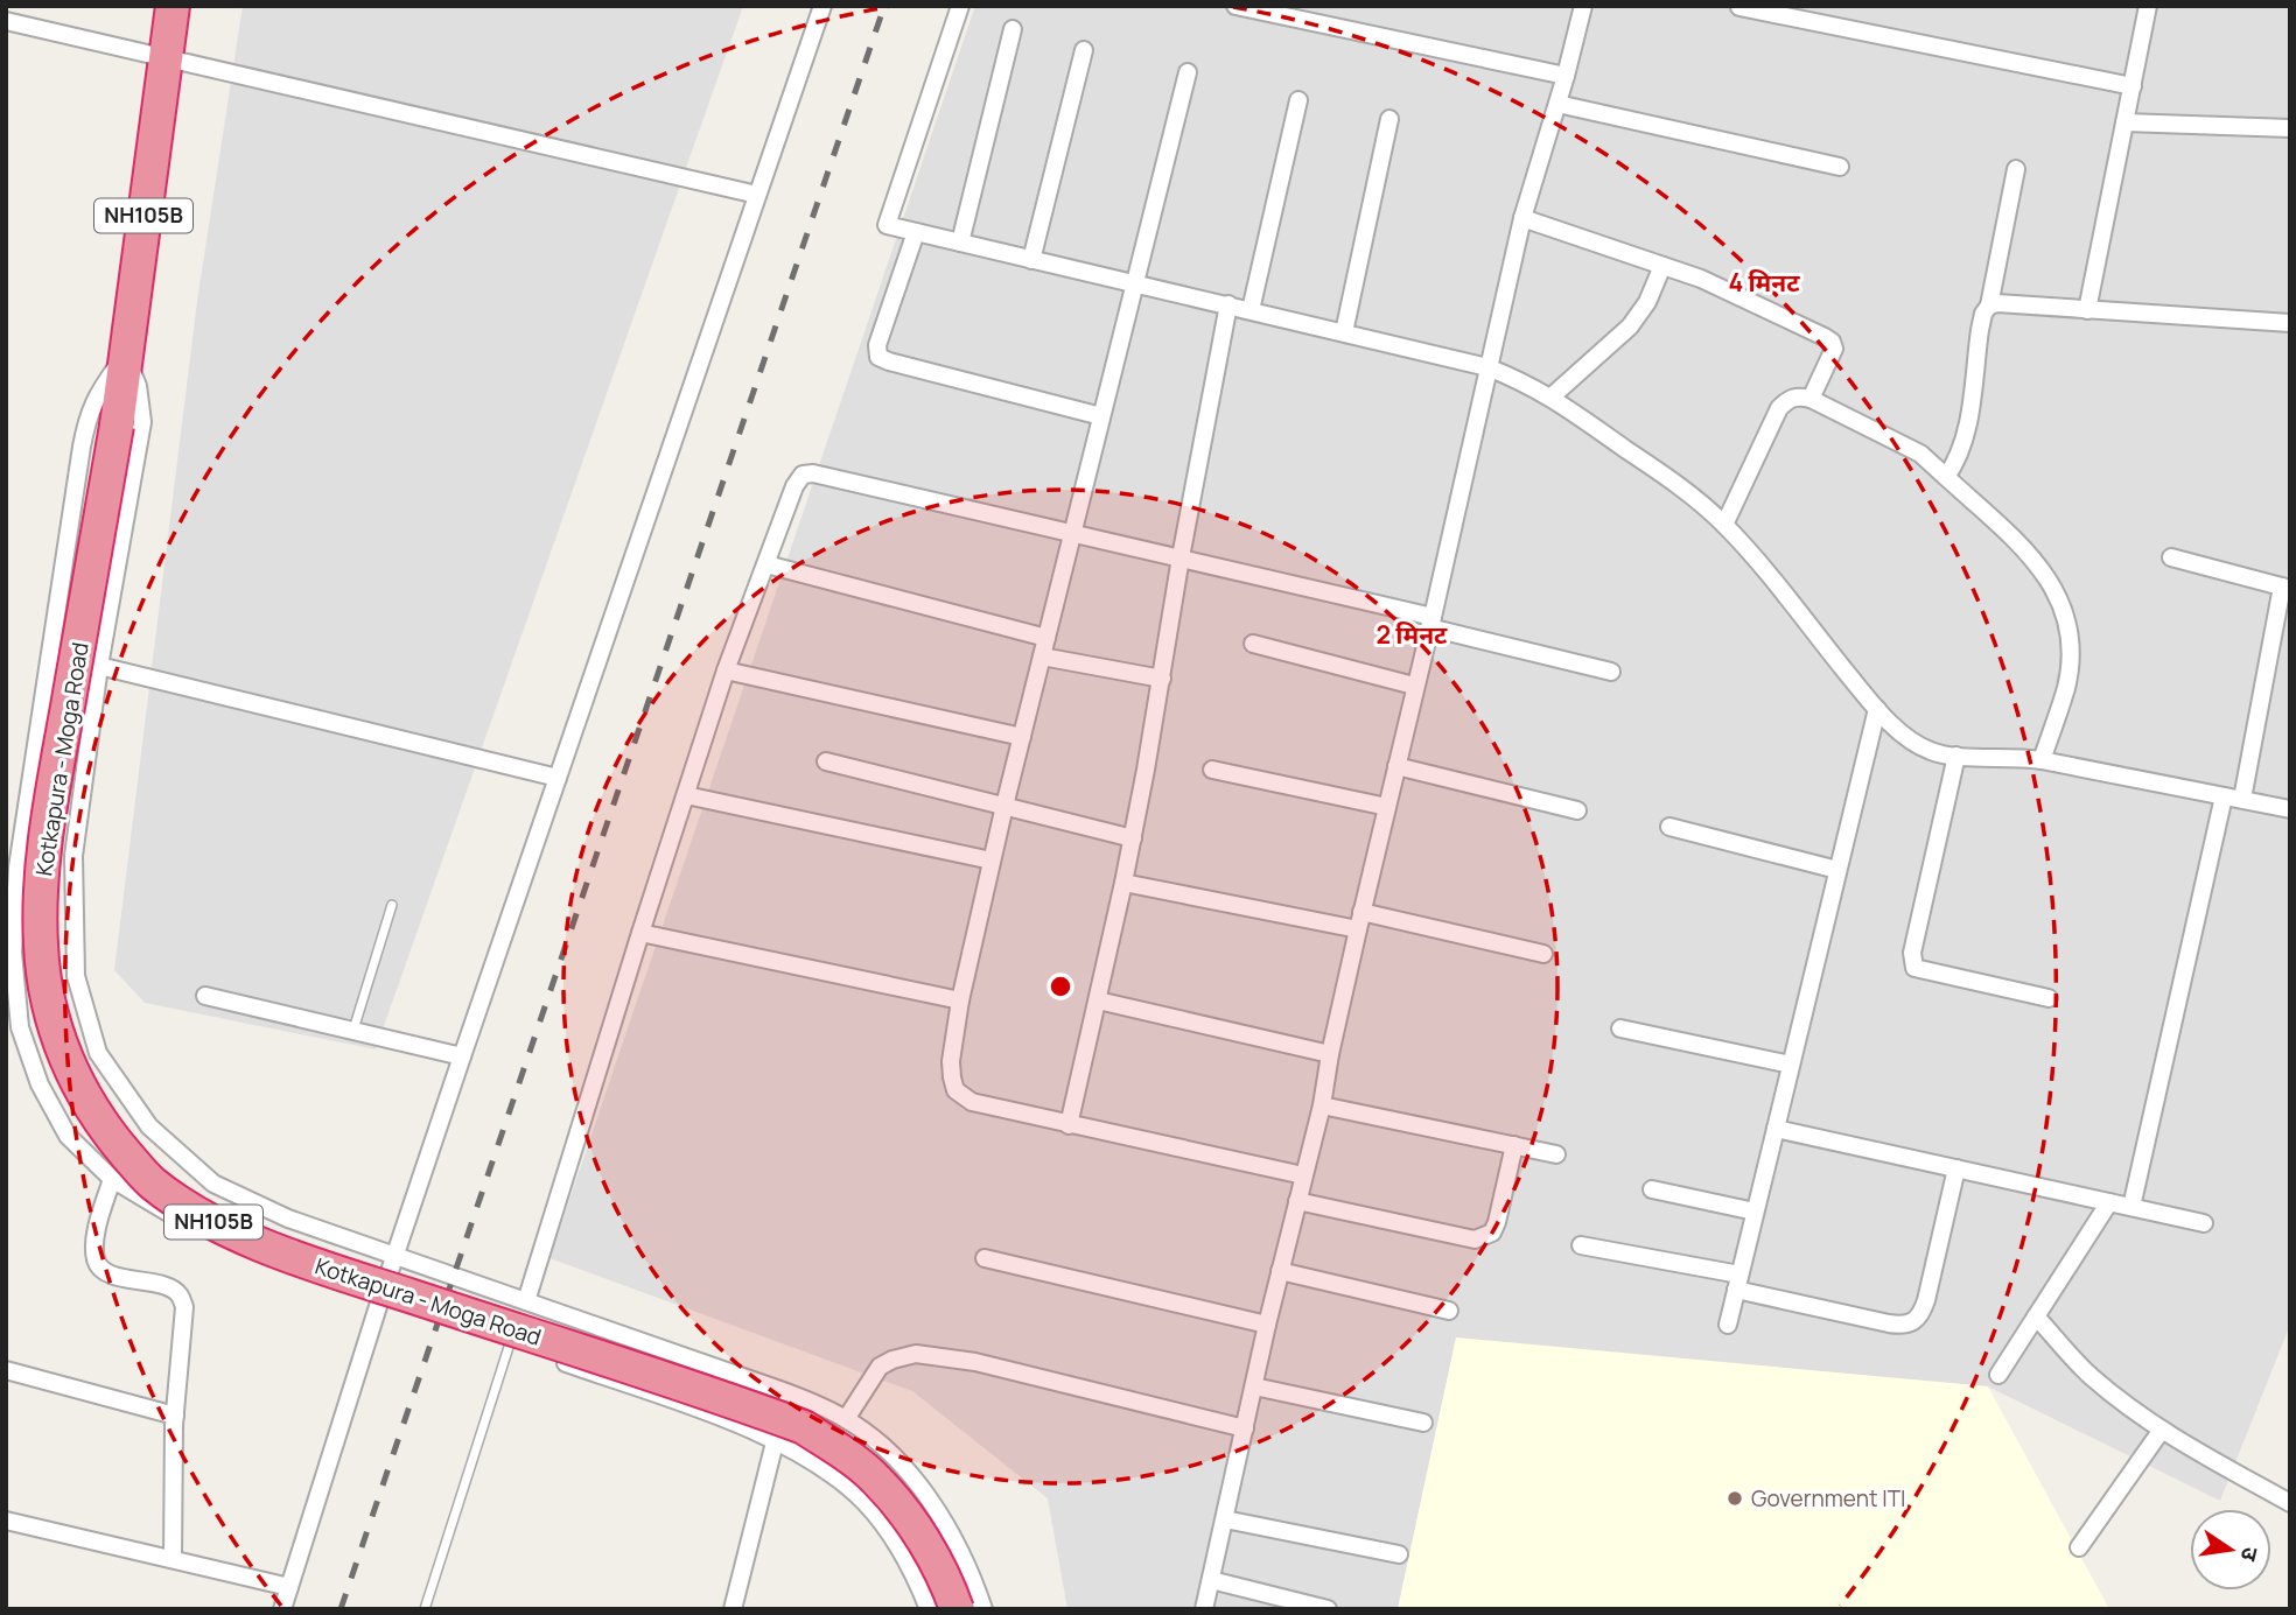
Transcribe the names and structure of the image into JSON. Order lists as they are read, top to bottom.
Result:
{
  "streets": {
    "highway": ["NH105B", "Kotkapura - Moga Road"]
  },
  "places": ["Government ITI"],
  "north": "right",
  "rings": ["4 मिनट", "2 मिनट"]
}
